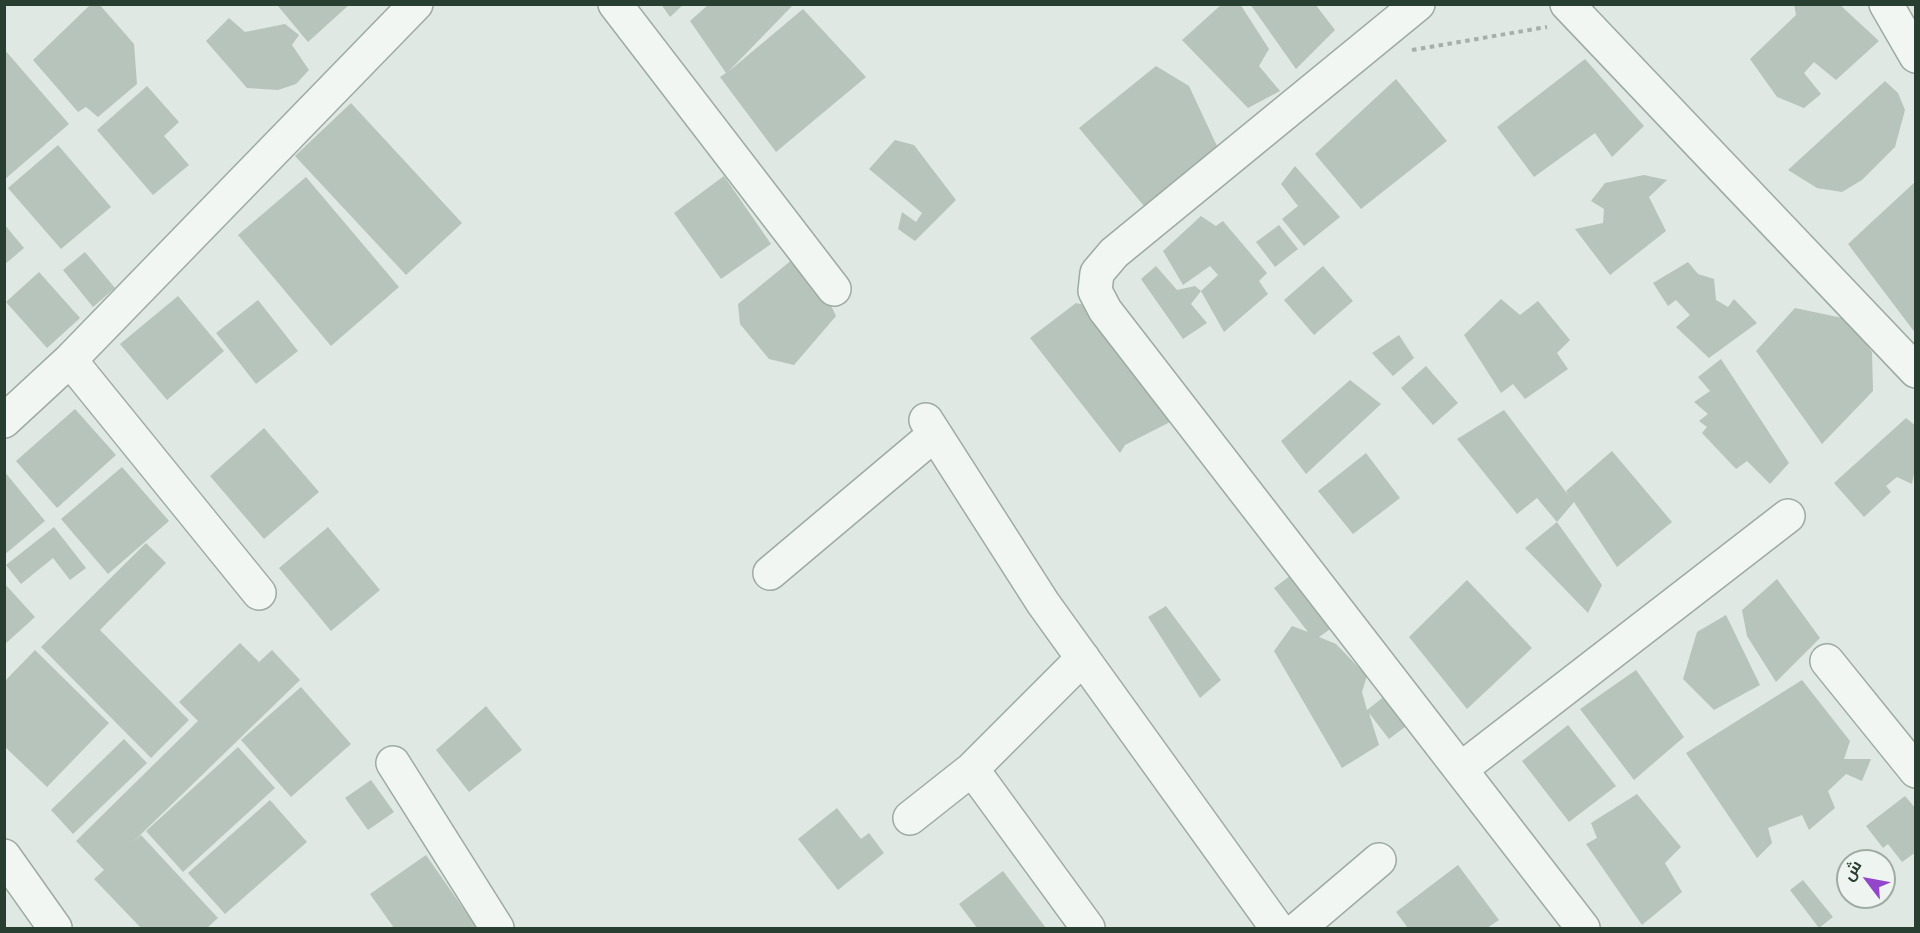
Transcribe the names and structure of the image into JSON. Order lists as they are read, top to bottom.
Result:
{
  "north": "top left"
}
